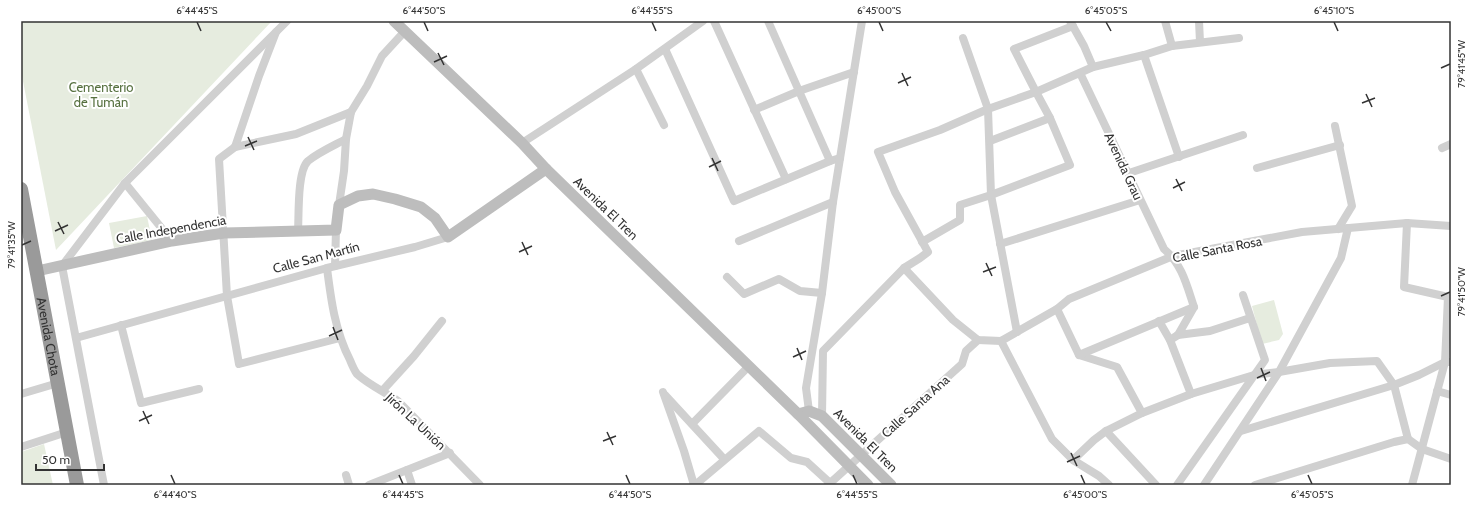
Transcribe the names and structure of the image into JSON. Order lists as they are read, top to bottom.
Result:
{
  "streets": {
    "highway": ["Avenida Chota"],
    "main road": ["Avenida El Tren", "Calle Independencia", "Calle San Martín"],
    "street": [
      "Avenida Grau",
      "Calle Santa Rosa",
      "Calle Santa Ana",
      "Jirón La Unión"
    ]
  },
  "crossings": [
    ["Avenida Grau", "Calle Santa Rosa"],
    ["Avenida El Tren", "Calle San Martín"],
    ["Avenida El Tren", "Calle Santa Ana"],
    ["Calle Independencia", "Avenida Chota"],
    ["Calle Independencia", "Jirón La Unión"],
    ["Calle San Martín", "Jirón La Unión"]
  ],
  "parks": ["Cementerio de Tumán"],
  "scale_bar": "50 m",
  "coordinates": [
    "6°44'45\"S",
    "6°44'50\"S",
    "6°44'55\"S",
    "6°45'00\"S",
    "6°45'05\"S",
    "6°45'10\"S",
    "79°41'45\"W",
    "79°41'35\"W",
    "79°41'50\"W",
    "6°44'40\"S"
  ]
}
